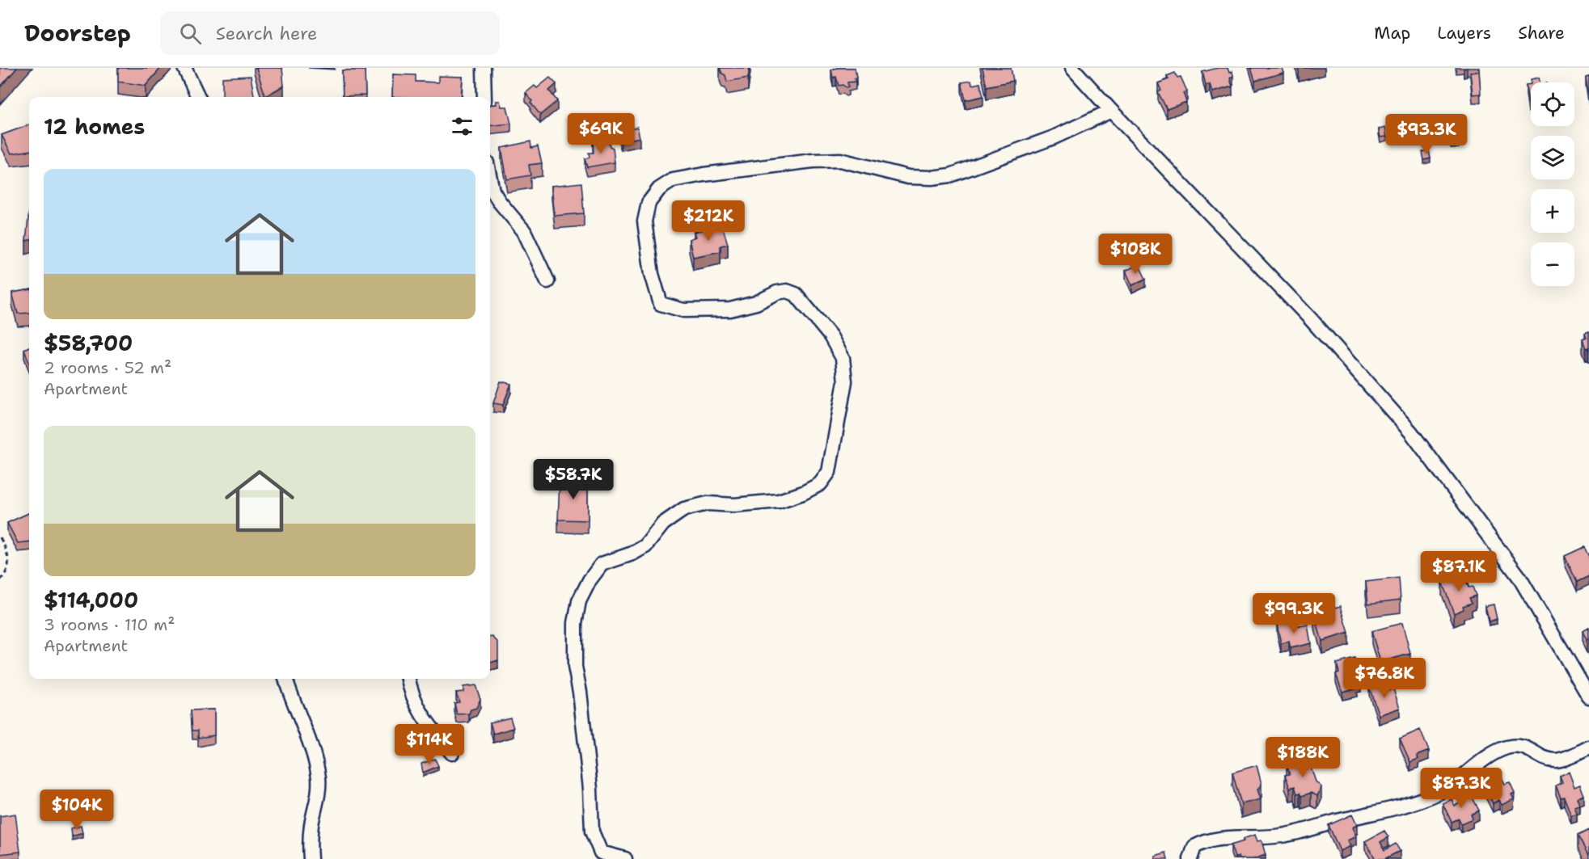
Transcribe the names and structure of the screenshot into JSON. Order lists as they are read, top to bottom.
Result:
{
  "page": {
    "header": "Doorstep",
    "search": "Search here",
    "nav": ["Map", "Layers", "Share"],
    "map_buttons": ["+", "−"],
    "heading": "12 homes",
    "price": [
      "$69K",
      "$93.3K",
      "$212K",
      "$108K",
      "$58.7K",
      "$87.1K",
      "$99.3K",
      "$76.8K",
      "$114K",
      "$188K",
      "$87.3K",
      "$104K"
    ],
    "list": [
      {
        "name": "$58,700",
        "note": "2 rooms · 52 m² · Apartment"
      },
      {
        "name": "$114,000",
        "note": "3 rooms · 110 m² · Apartment"
      }
    ]
  }
}
